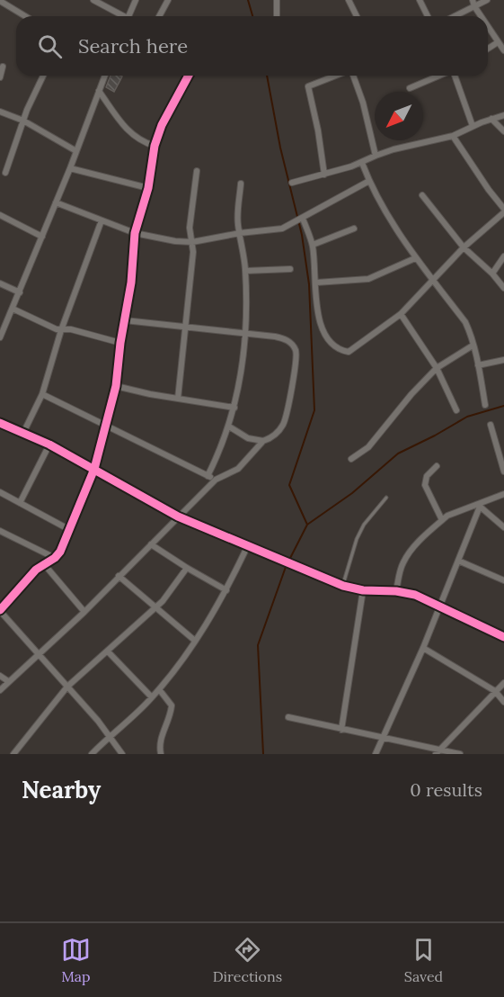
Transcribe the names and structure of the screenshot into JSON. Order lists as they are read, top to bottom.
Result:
{
  "north": "bottom left",
  "page": {
    "search": "Search here",
    "heading": ["Nearby", "0 results"],
    "nav": ["Map", "Directions", "Saved"]
  }
}
